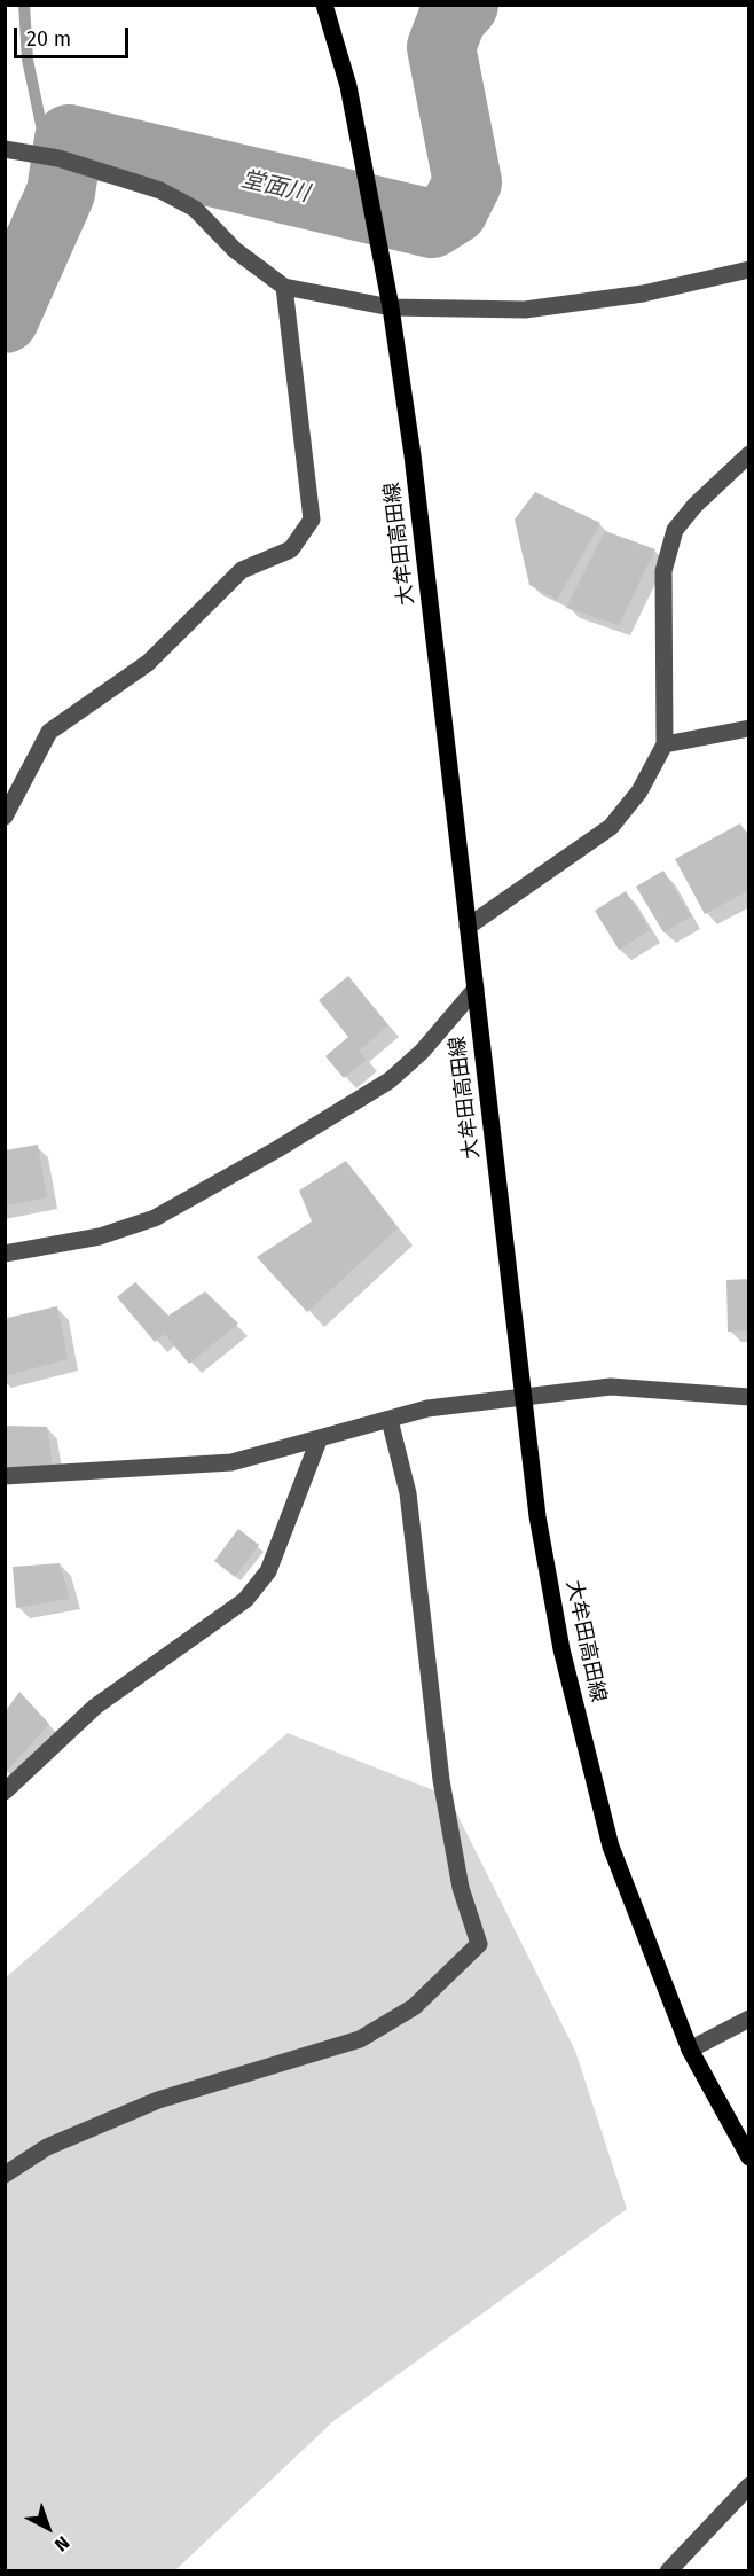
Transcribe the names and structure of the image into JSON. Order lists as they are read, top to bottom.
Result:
{
  "streets": {
    "main road": ["大牟田高田線"]
  },
  "water": ["堂面川"],
  "scale_bar": "20 m",
  "north": "bottom right"
}
